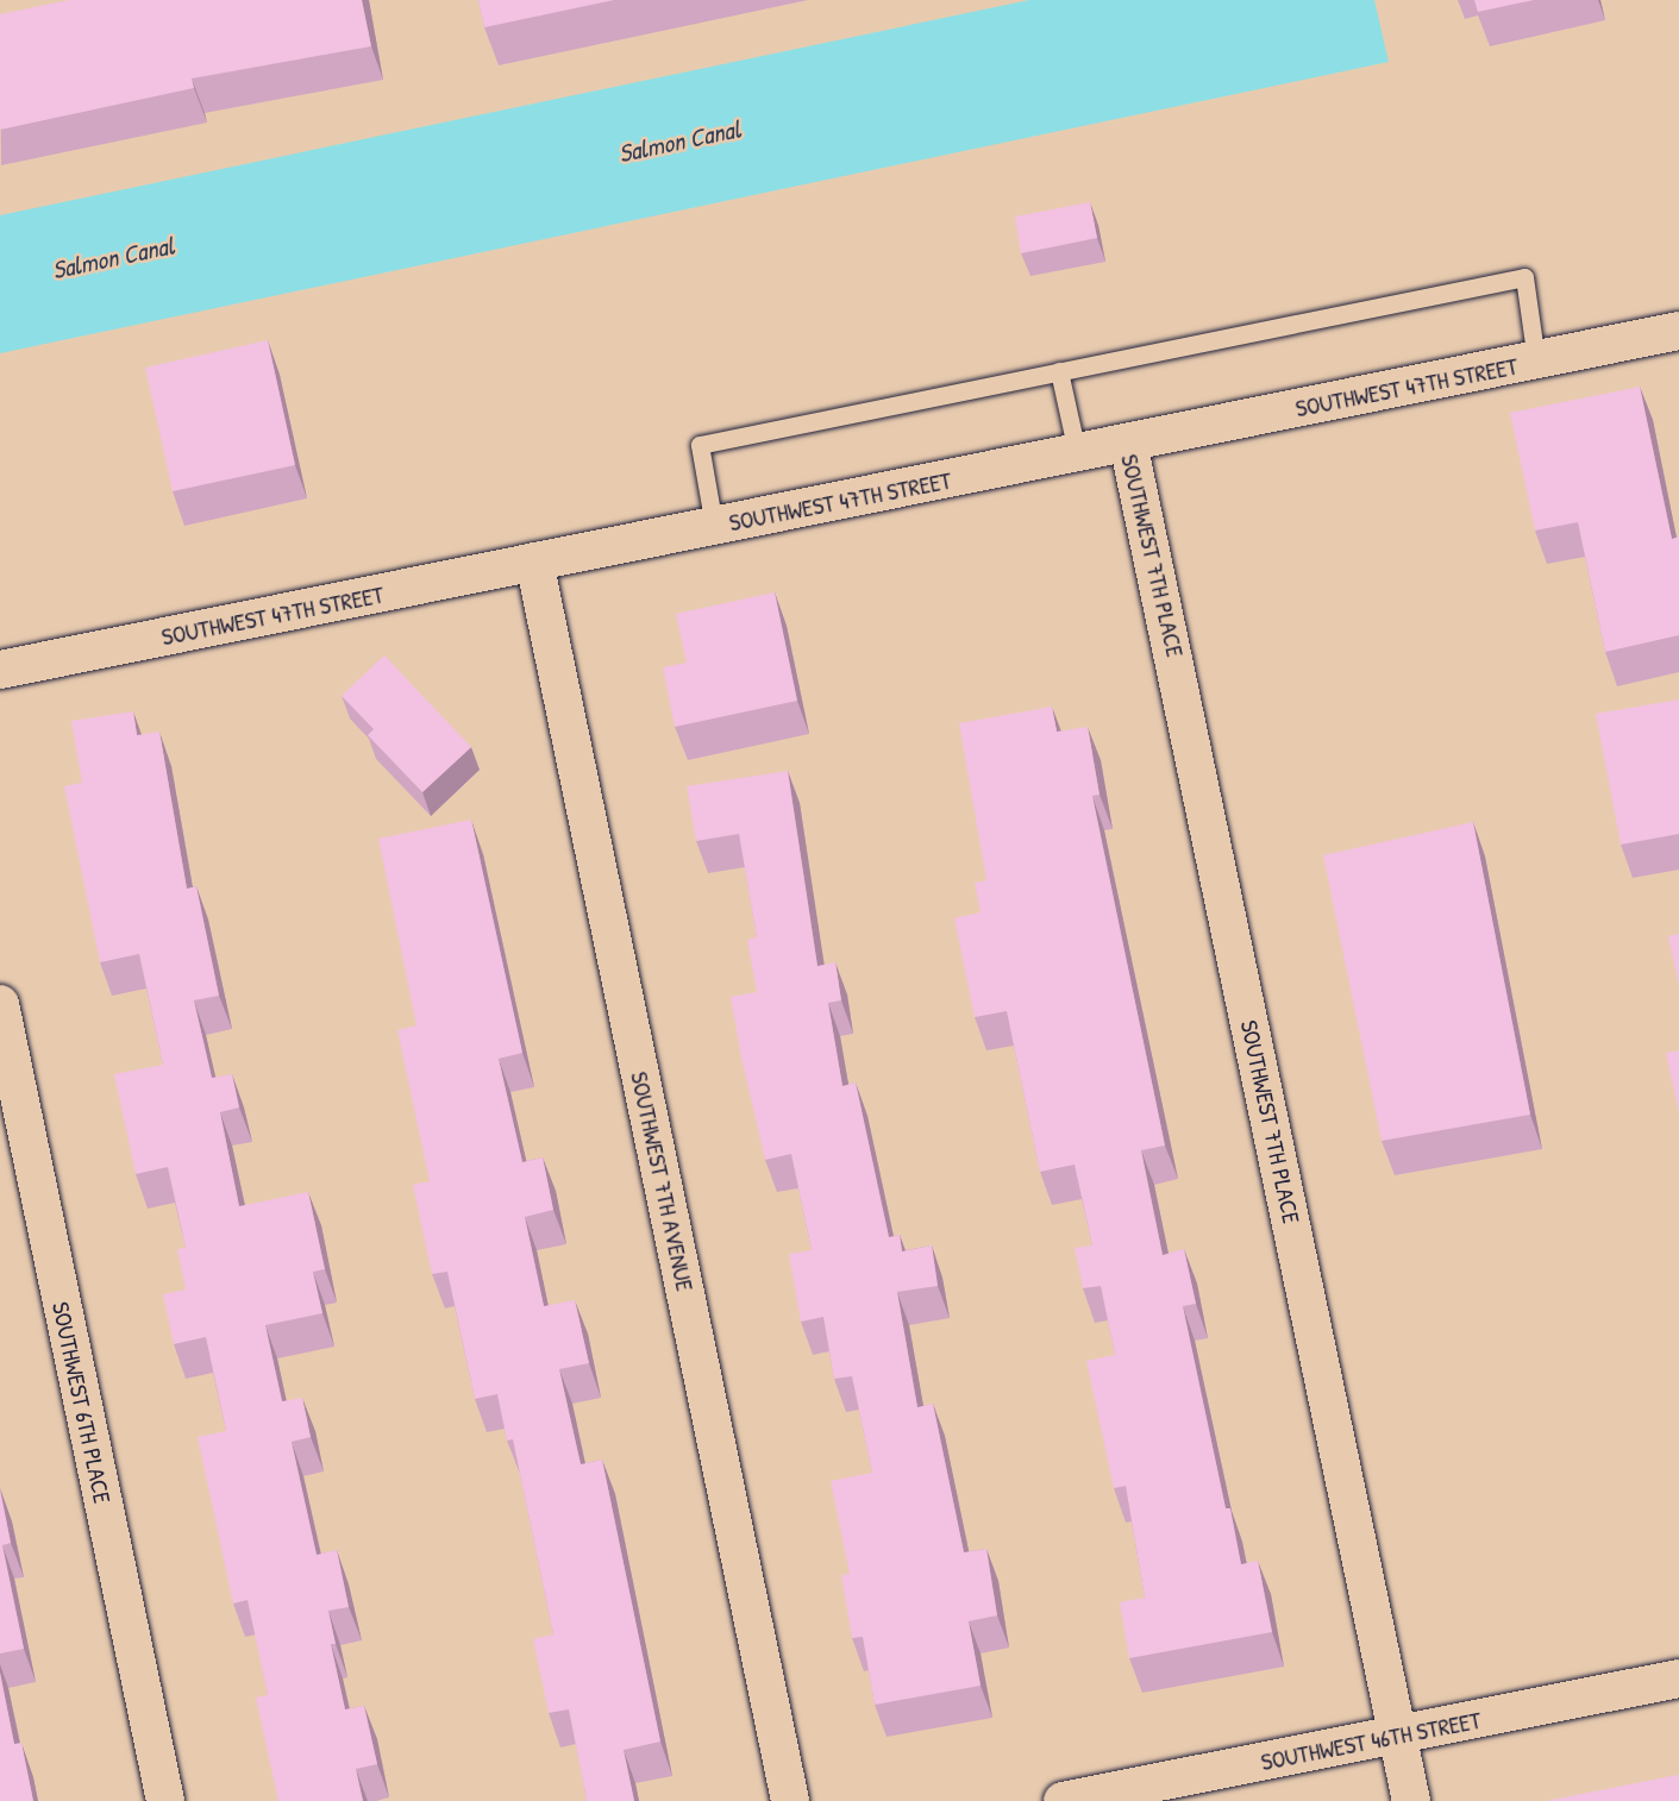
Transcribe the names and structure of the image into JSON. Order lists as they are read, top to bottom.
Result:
{
  "streets": {
    "street": [
      "SOUTHWEST 47TH STREET",
      "SOUTHWEST 7TH PLACE",
      "SOUTHWEST 7TH AVENUE",
      "SOUTHWEST 6TH PLACE",
      "SOUTHWEST 46TH STREET"
    ]
  },
  "crossings": [
    ["SOUTHWEST 47TH STREET", "SOUTHWEST 7TH PLACE"],
    ["SOUTHWEST 47TH STREET", "SOUTHWEST 7TH AVENUE"],
    ["SOUTHWEST 7TH PLACE", "SOUTHWEST 46TH STREET"]
  ],
  "water": ["Salmon Canal"]
}
